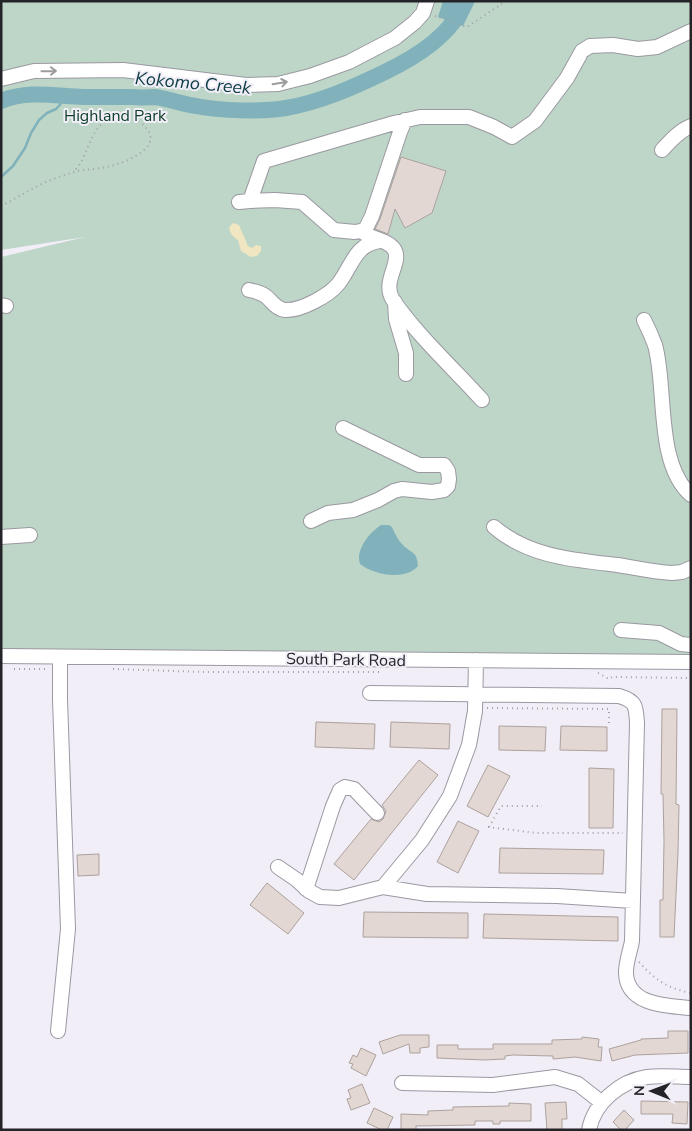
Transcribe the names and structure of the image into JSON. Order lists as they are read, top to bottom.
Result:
{
  "streets": {
    "street": ["South Park Road"]
  },
  "water": ["Kokomo Creek"],
  "parks": ["Highland Park"],
  "north": "left"
}
